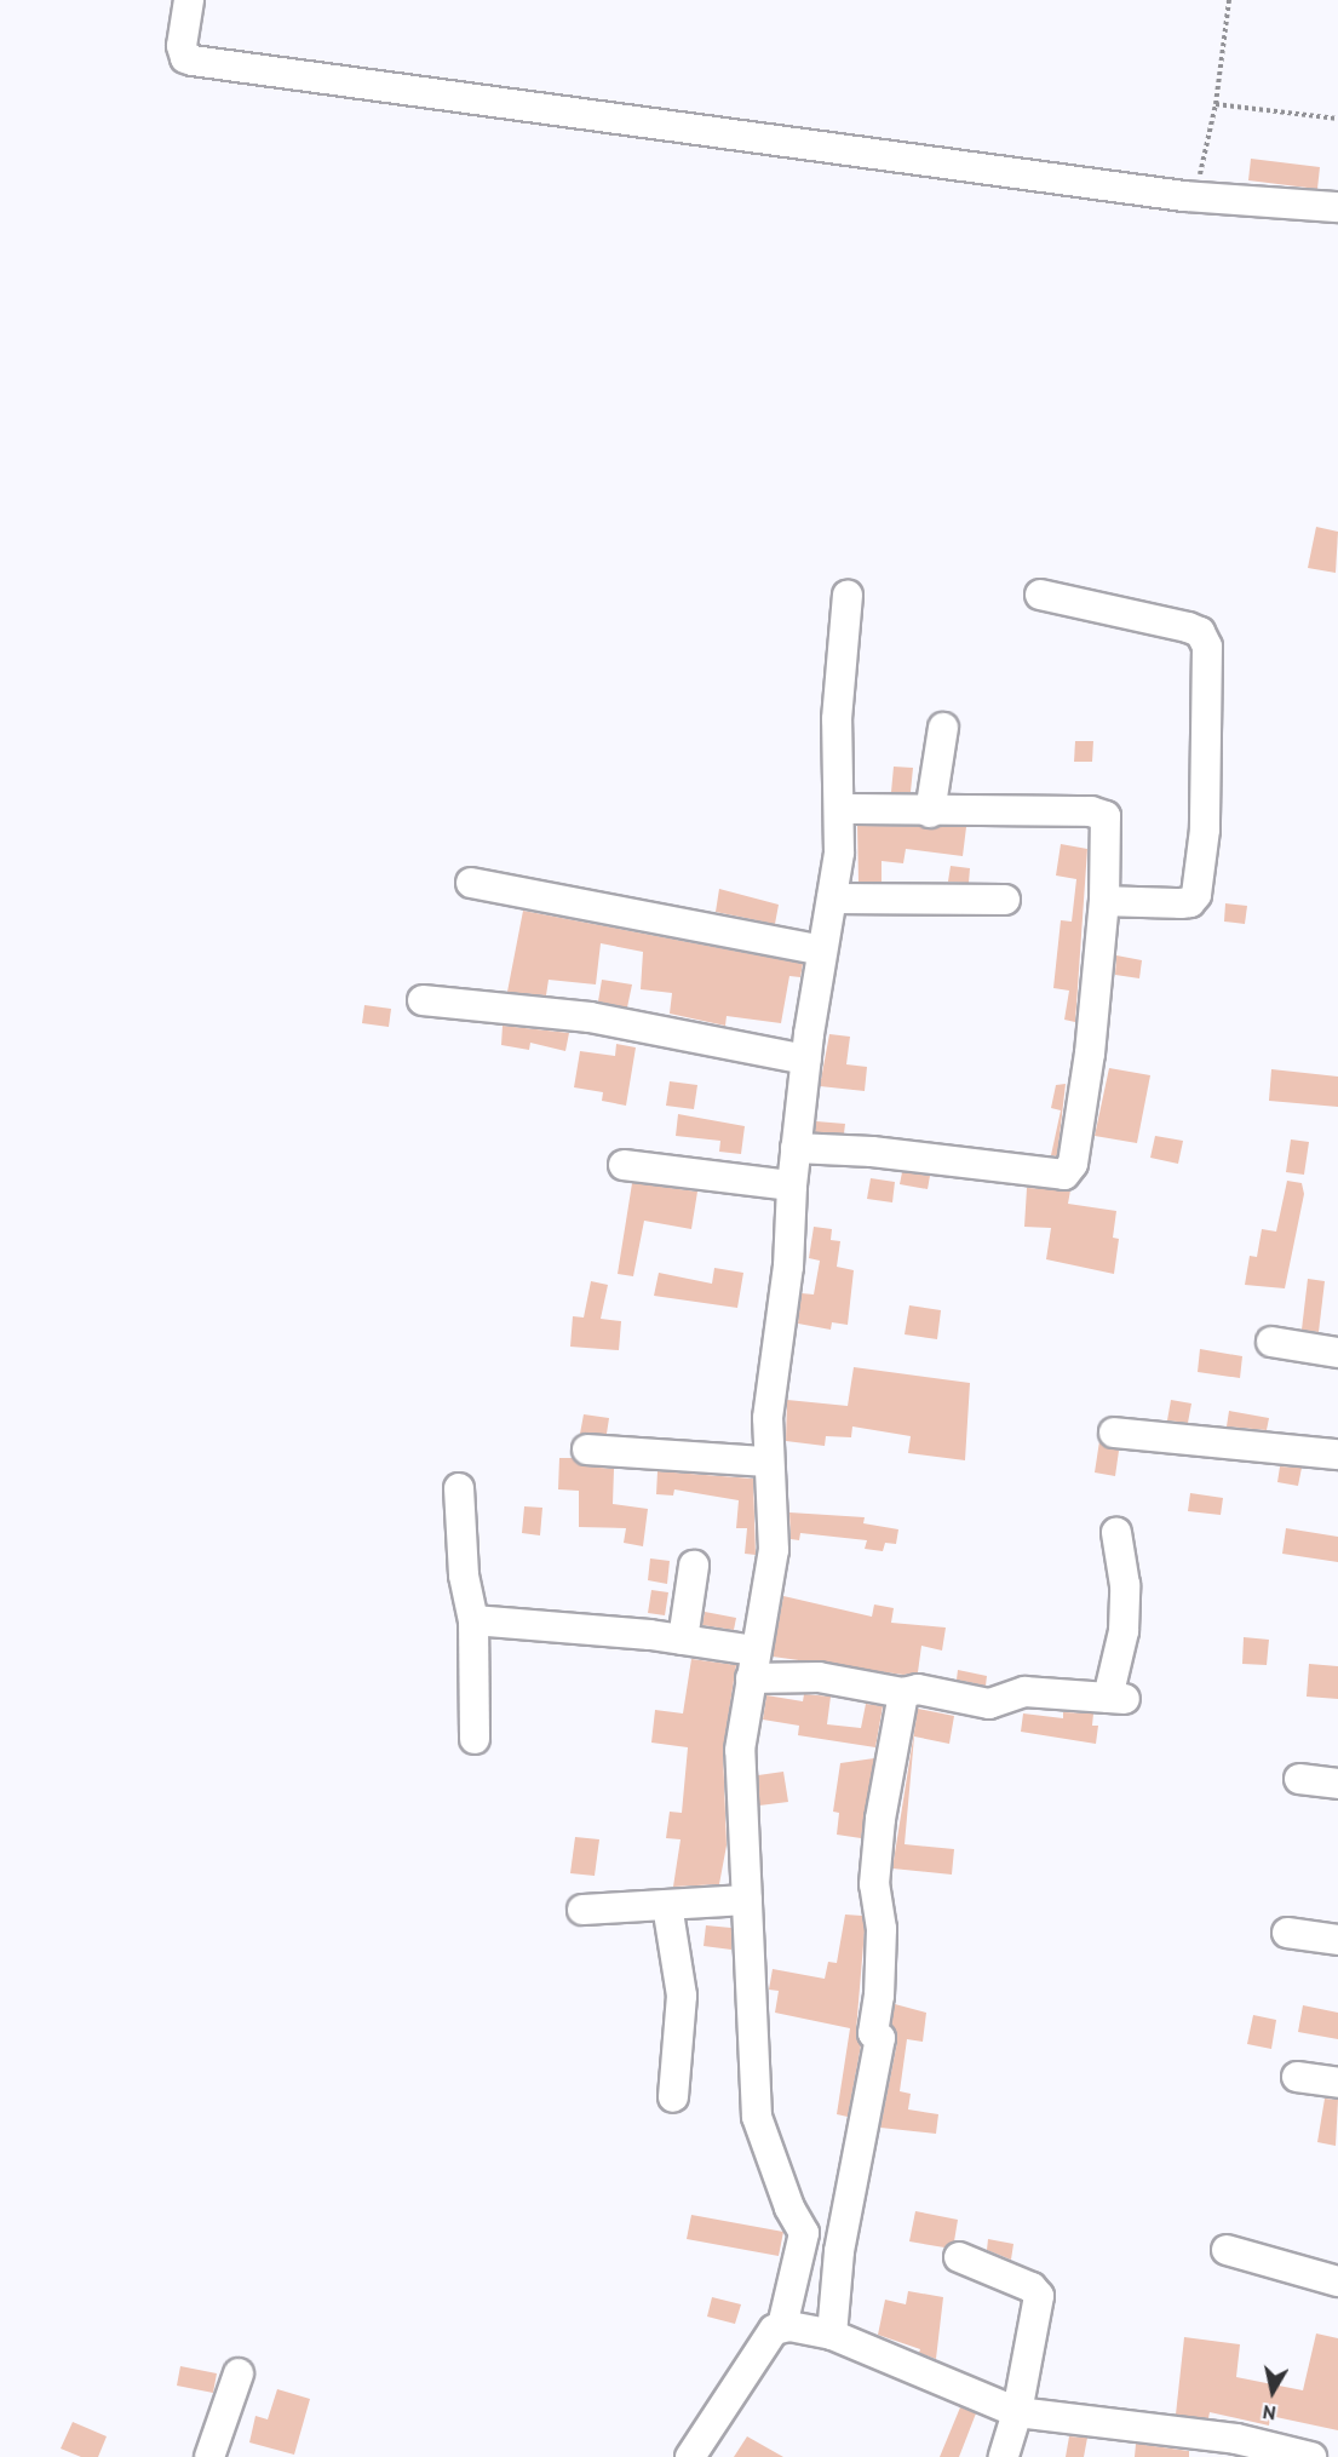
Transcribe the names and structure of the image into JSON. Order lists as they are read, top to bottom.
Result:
{
  "north": "bottom"
}
